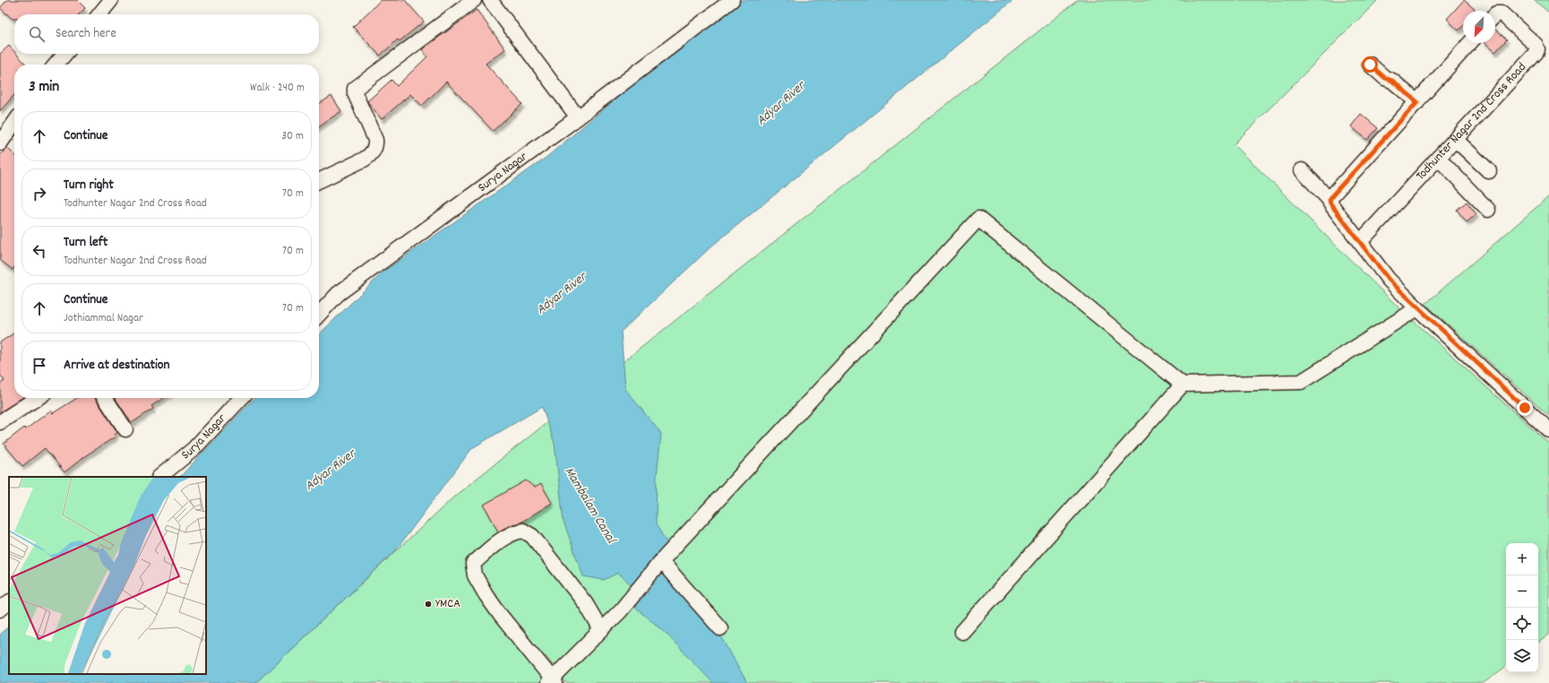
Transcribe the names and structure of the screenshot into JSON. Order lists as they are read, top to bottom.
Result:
{
  "streets": {
    "street": ["Todhunter Nagar 2nd Cross Road", "Surya Nagar"]
  },
  "water": ["Adyar River", "Mambalam Canal"],
  "places": ["YMCA"],
  "north": "bottom left",
  "page": {
    "search": "Search here",
    "heading": ["3 min", "Walk · 240 m"],
    "list": [
      ["Continue", "30 m"],
      ["Turn right", "Todhunter Nagar 2nd Cross Road", "70 m"],
      ["Turn left", "Todhunter Nagar 2nd Cross Road", "70 m"],
      ["Continue", "Jothiammal Nagar", "70 m"],
      "Arrive at destination"
    ],
    "map_buttons": ["+", "−"]
  }
}
